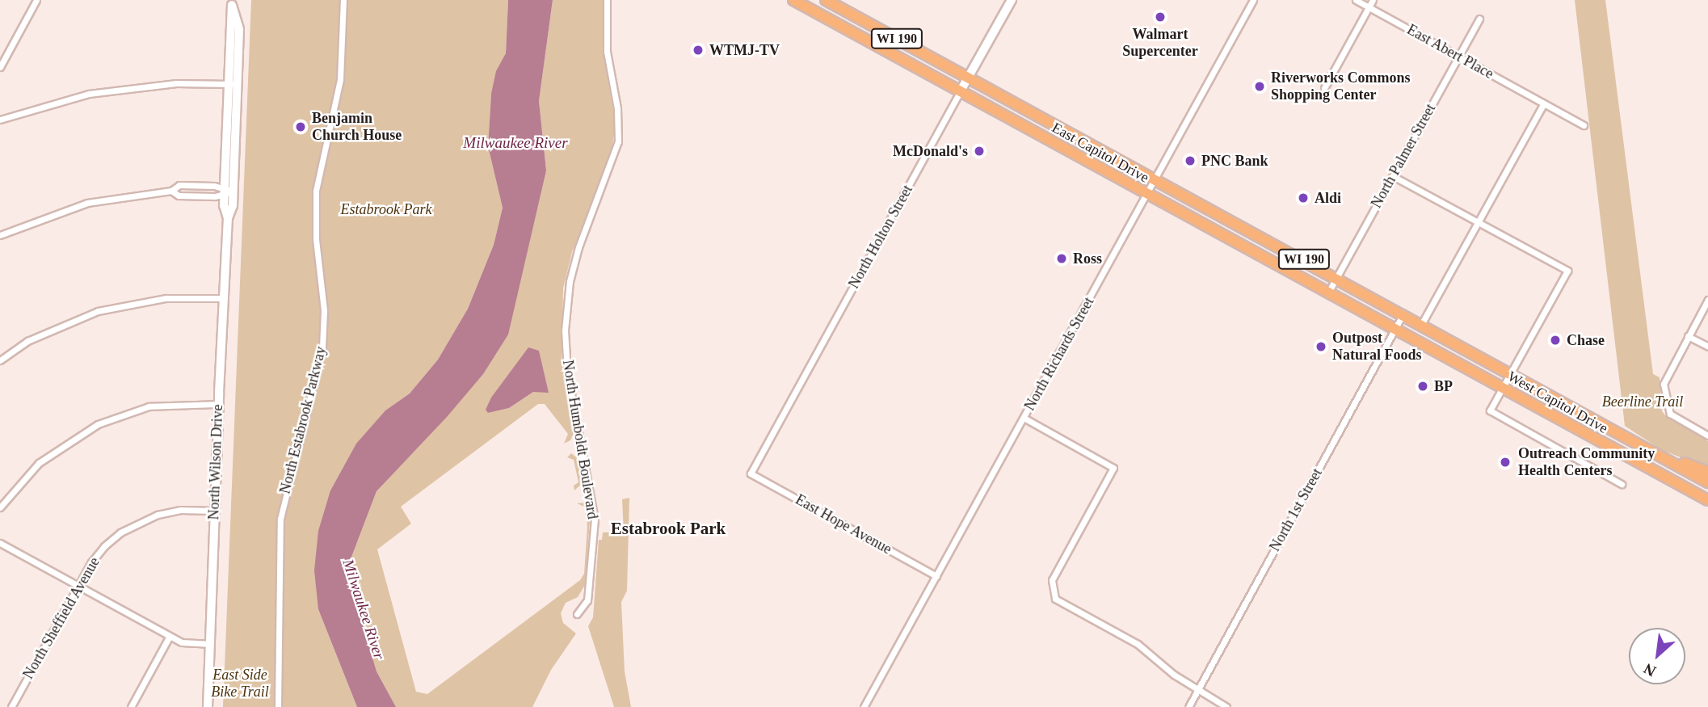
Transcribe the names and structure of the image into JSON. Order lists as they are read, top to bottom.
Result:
{
  "streets": {
    "main road": ["WI 190", "East Capitol Drive", "West Capitol Drive"],
    "street": [
      "East Abert Place",
      "North Palmer Street",
      "North Holton Street",
      "North Richards Street",
      "North Estabrook Parkway",
      "North Humboldt Boulevard",
      "North Wilson Drive",
      "North 1st Street",
      "East Hope Avenue",
      "North Sheffield Avenue"
    ]
  },
  "crossings": [
    ["East Abert Place", "North Palmer Street"],
    ["East Capitol Drive", "North Palmer Street"],
    ["East Capitol Drive", "North Holton Street"],
    ["East Capitol Drive", "North Richards Street"],
    ["East Capitol Drive", "West Capitol Drive"],
    ["East Capitol Drive", "North 1st Street"],
    ["North Holton Street", "East Hope Avenue"],
    ["North Richards Street", "East Hope Avenue"],
    ["West Capitol Drive", "North 1st Street"],
    ["North Wilson Drive", "North Sheffield Avenue"]
  ],
  "districts": ["Estabrook Park"],
  "water": ["Milwaukee River"],
  "parks": ["Estabrook Park", "Beerline Trail", "East Side Bike Trail"],
  "places": [
    "Walmart Supercenter",
    "WTMJ-TV",
    "Riverworks Commons Shopping Center",
    "Benjamin Church House",
    "McDonald's",
    "PNC Bank",
    "Aldi",
    "Ross",
    "Chase",
    "Outpost Natural Foods",
    "BP",
    "Outreach Community Health Centers"
  ],
  "north": "bottom left"
}
